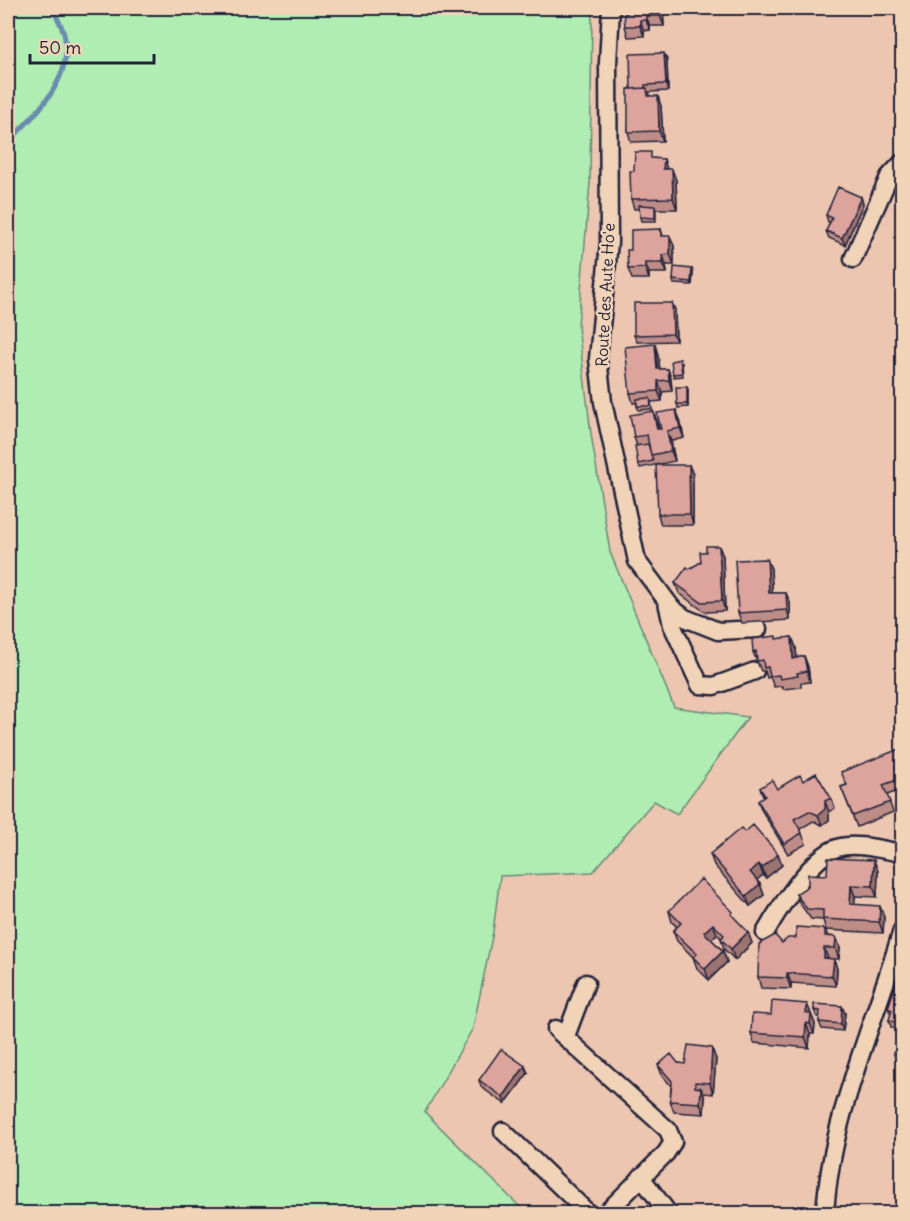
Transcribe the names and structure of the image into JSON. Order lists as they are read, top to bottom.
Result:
{
  "streets": {
    "street": ["Route des Aute Ho'e"]
  },
  "scale_bar": "50 m"
}
